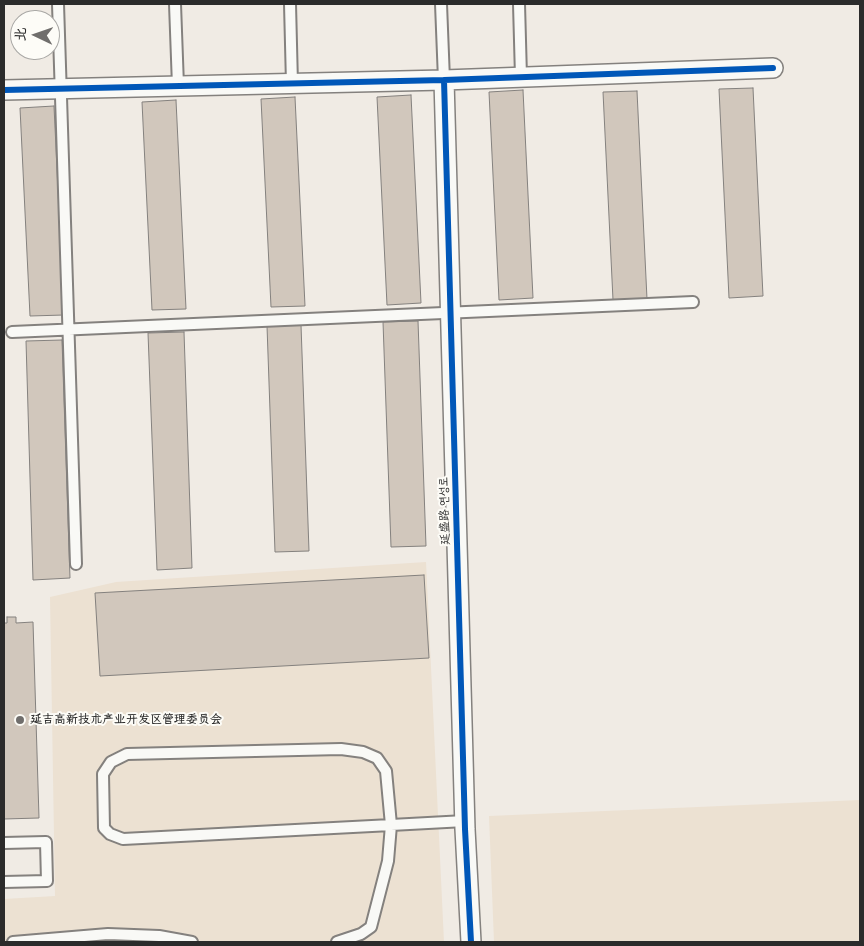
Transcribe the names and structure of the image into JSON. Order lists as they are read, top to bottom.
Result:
{
  "streets": {
    "street": ["延盛路 연성로"]
  },
  "places": ["延吉高新技术产业开发区管理委员会"],
  "north": "left"
}
